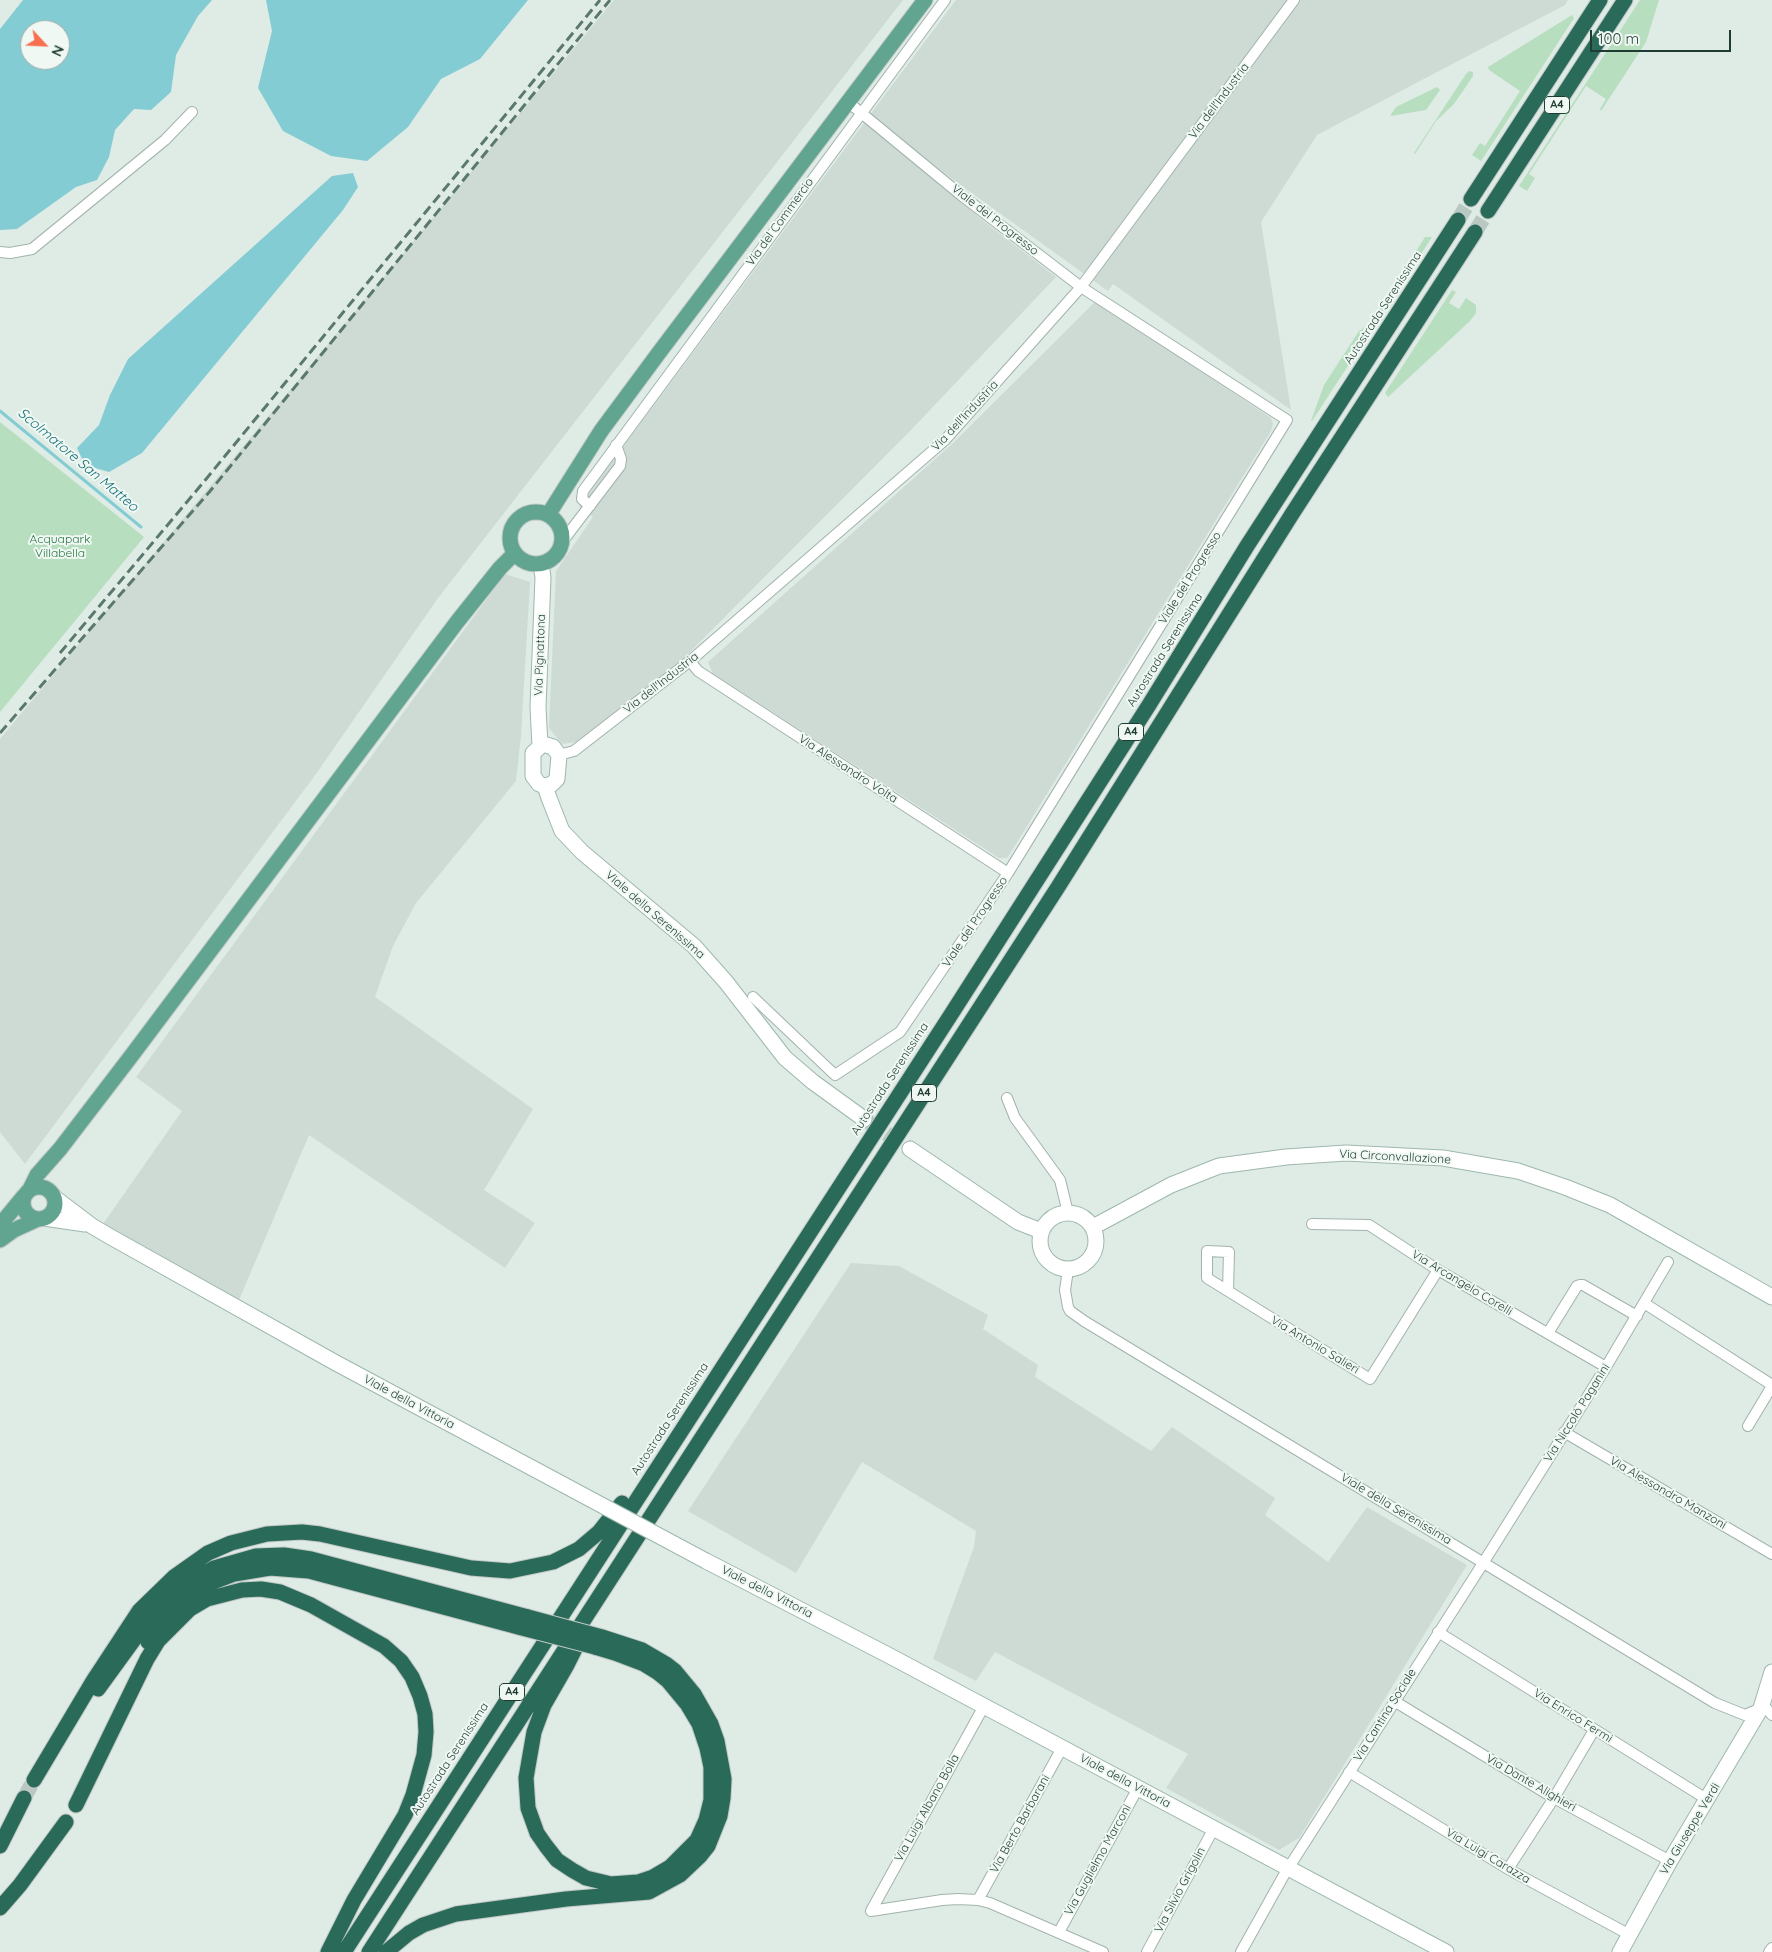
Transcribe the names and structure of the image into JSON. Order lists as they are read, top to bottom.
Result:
{
  "streets": {
    "highway": ["A4", "Autostrada Serenissima"],
    "street": [
      "Via dell'Industria",
      "Viale del Progresso",
      "Via del Commercio",
      "Via Pignattona",
      "Via Alessandro Volta",
      "Viale della Serenissima",
      "Via Circonvallazione",
      "Via Arcangelo Corelli",
      "Via Antonio Salieri",
      "Viale della Vittoria",
      "Via Niccolò Paganini",
      "Via Alessandro Manzoni",
      "Via Cantina Sociale",
      "Via Enrico Fermi",
      "Via Dante Alighieri",
      "Via Luigi Albano Bolla",
      "Via Berto Barbarani",
      "Via Giuseppe Verdi",
      "Via Luigi Carazza",
      "Via Guglielmo Marconi",
      "Via Silvio Grigolin"
    ]
  },
  "crossings": [
    ["Via dell'Industria", "Viale del Progresso"],
    ["Via dell'Industria", "Via Pignattona"],
    ["Via dell'Industria", "Via Alessandro Volta"],
    ["Via dell'Industria", "Viale della Serenissima"],
    ["Viale del Progresso", "Via del Commercio"],
    ["Viale del Progresso", "Via Alessandro Volta"],
    ["Via Pignattona", "Viale della Serenissima"],
    ["Viale della Serenissima", "Via Circonvallazione"],
    ["Viale della Serenissima", "Via Niccolò Paganini"],
    ["Viale della Serenissima", "Via Cantina Sociale"],
    ["Viale della Serenissima", "Via Giuseppe Verdi"],
    ["Via Arcangelo Corelli", "Via Antonio Salieri"],
    ["Via Arcangelo Corelli", "Via Niccolò Paganini"],
    ["Viale della Vittoria", "Via Cantina Sociale"],
    ["Viale della Vittoria", "Via Luigi Albano Bolla"],
    ["Viale della Vittoria", "Via Berto Barbarani"],
    ["Viale della Vittoria", "Via Guglielmo Marconi"],
    ["Viale della Vittoria", "Via Silvio Grigolin"],
    ["Via Niccolò Paganini", "Via Alessandro Manzoni"],
    ["Via Niccolò Paganini", "Via Cantina Sociale"],
    ["Via Cantina Sociale", "Via Enrico Fermi"],
    ["Via Cantina Sociale", "Via Dante Alighieri"],
    ["Via Cantina Sociale", "Via Luigi Carazza"],
    ["Via Enrico Fermi", "Via Giuseppe Verdi"],
    ["Via Dante Alighieri", "Via Giuseppe Verdi"],
    ["Via Luigi Albano Bolla", "Via Berto Barbarani"],
    ["Via Giuseppe Verdi", "Via Luigi Carazza"]
  ],
  "water": ["Scolmatore San Matteo"],
  "parks": ["Acquapark Villabella"],
  "scale_bar": "100 m",
  "north": "bottom right"
}
